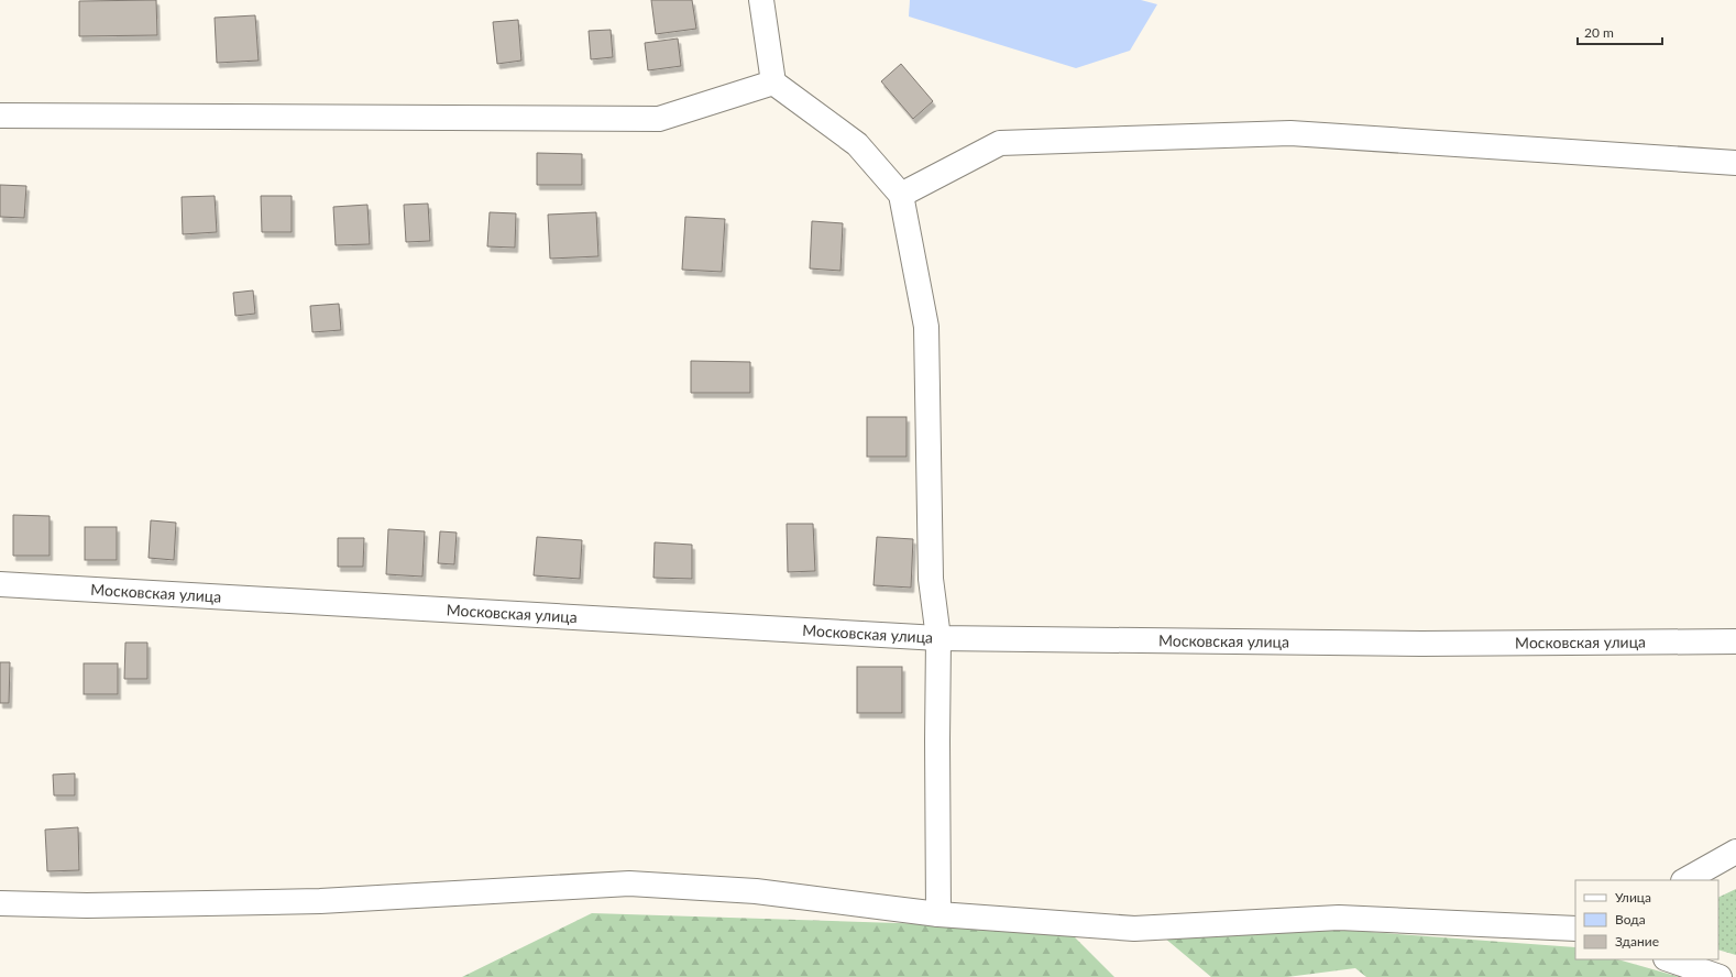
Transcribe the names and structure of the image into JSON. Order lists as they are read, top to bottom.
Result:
{
  "streets": {
    "street": ["Московская улица"]
  },
  "legend": ["Улица", "Вода", "Здание"],
  "scale_bar": "20 m"
}
